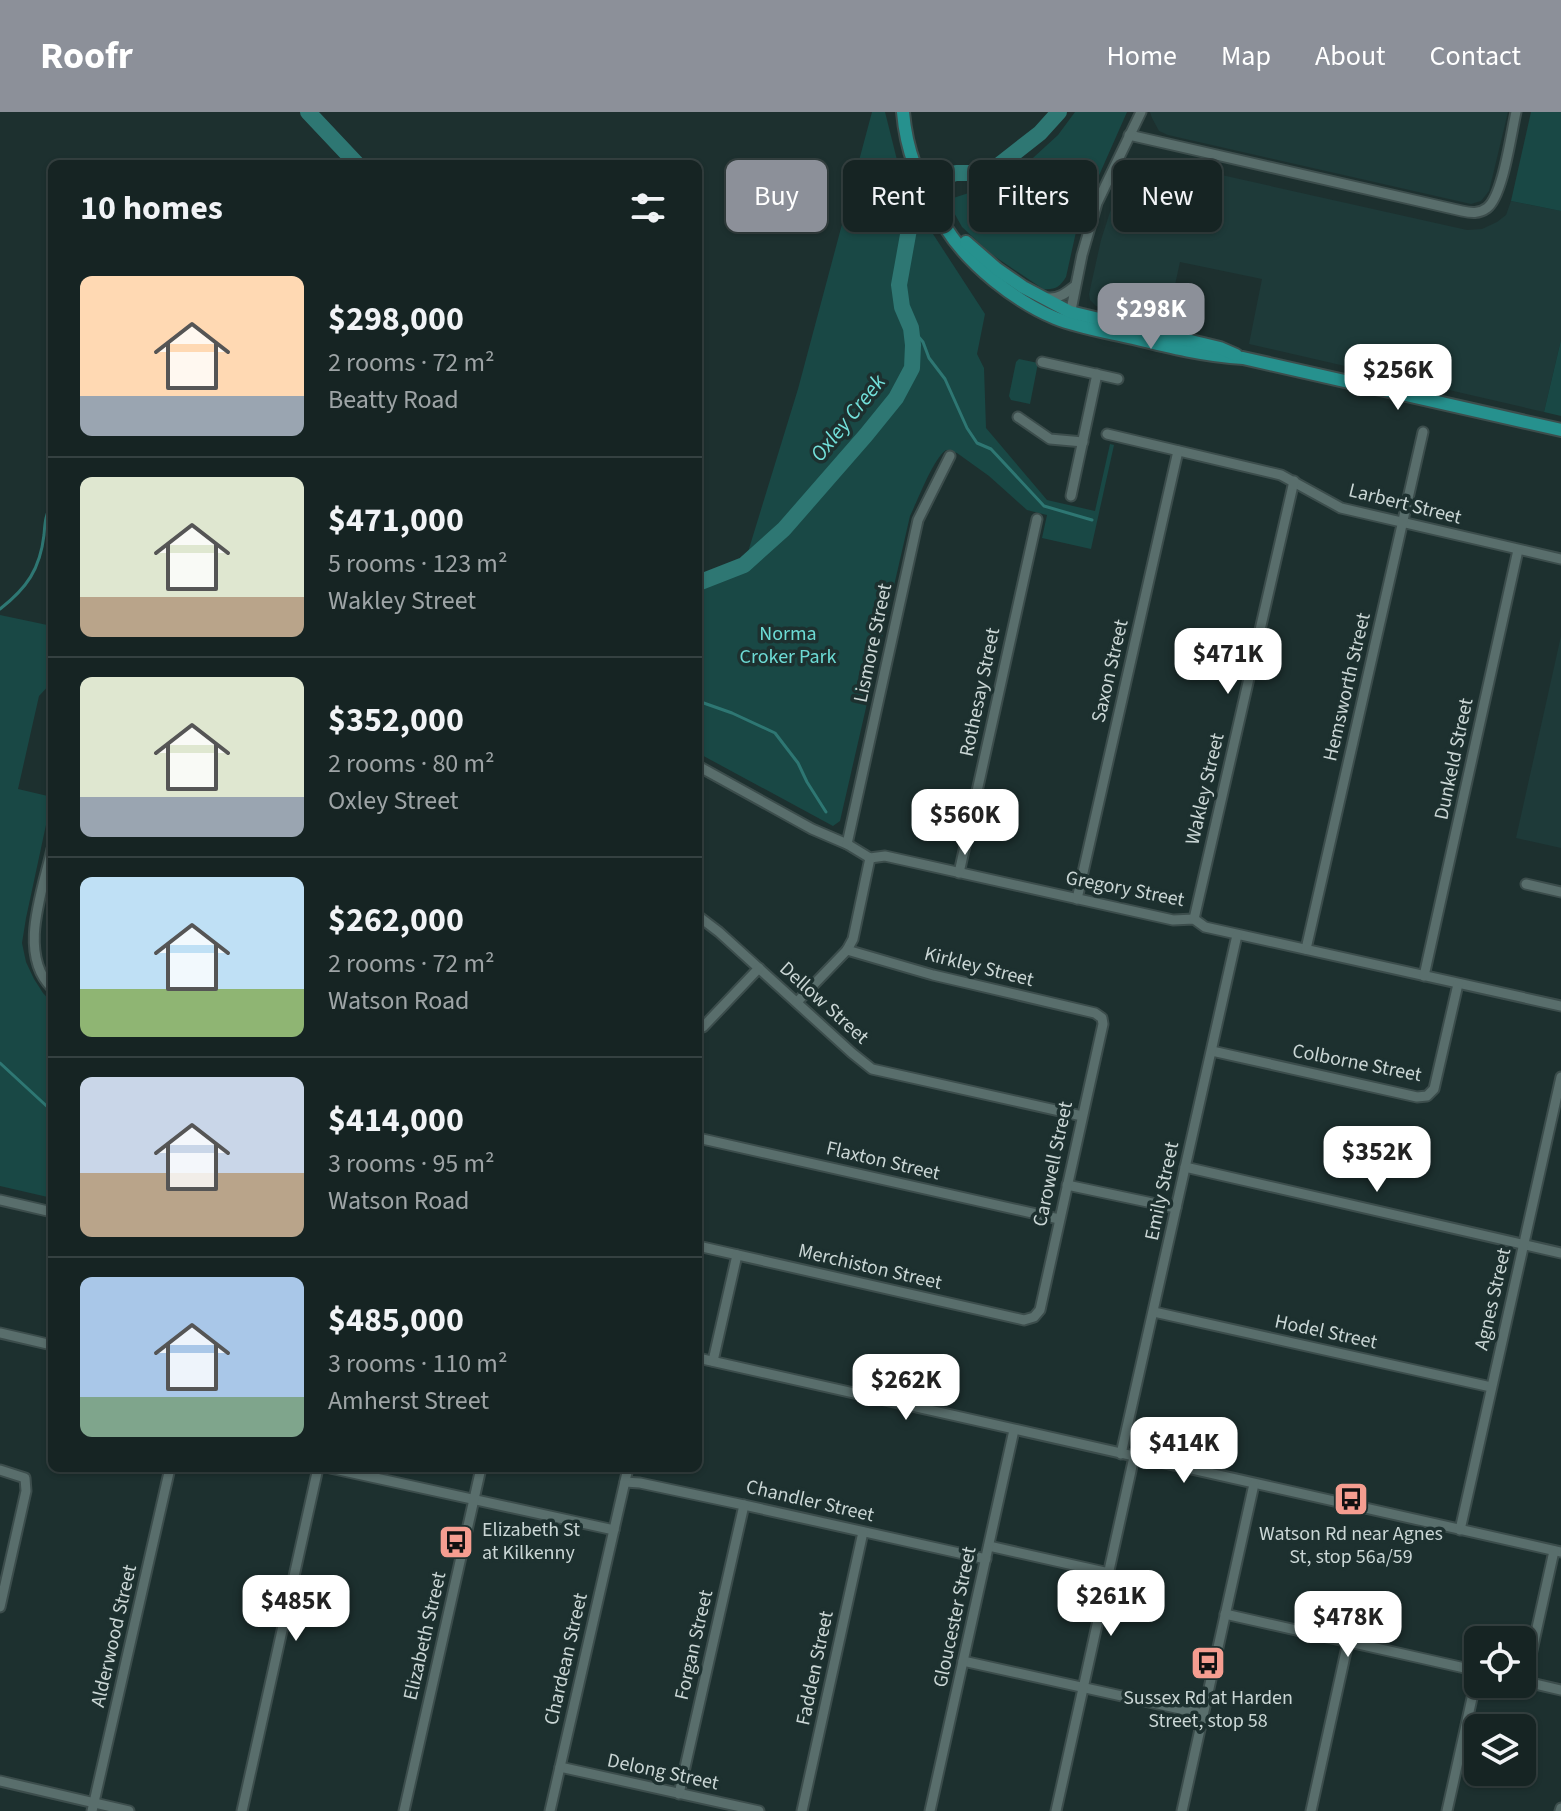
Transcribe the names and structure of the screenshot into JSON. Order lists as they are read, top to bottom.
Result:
{
  "streets": {
    "street": [
      "Larbert Street",
      "Lismore Street",
      "Saxon Street",
      "Hemsworth Street",
      "Rothesay Street",
      "Dunkeld Street",
      "Wakley Street",
      "Gregory Street",
      "Kirkley Street",
      "Dellow Street",
      "Colborne Street",
      "Flaxton Street",
      "Carowell Street",
      "Emily Street",
      "Merchiston Street",
      "Agnes Street",
      "Hodel Street",
      "Chandler Street",
      "Gloucester Street",
      "Alderwood Street",
      "Elizabeth Street",
      "Forgan Street",
      "Chardean Street",
      "Fadden Street",
      "Delong Street"
    ]
  },
  "crossings": [
    ["Larbert Street", "Saxon Street"],
    ["Larbert Street", "Hemsworth Street"],
    ["Larbert Street", "Dunkeld Street"],
    ["Larbert Street", "Wakley Street"],
    ["Lismore Street", "Gregory Street"],
    ["Saxon Street", "Gregory Street"],
    ["Hemsworth Street", "Gregory Street"],
    ["Rothesay Street", "Gregory Street"],
    ["Dunkeld Street", "Gregory Street"],
    ["Wakley Street", "Gregory Street"],
    ["Gregory Street", "Colborne Street"],
    ["Gregory Street", "Emily Street"],
    ["Kirkley Street", "Carowell Street"],
    ["Dellow Street", "Carowell Street"],
    ["Colborne Street", "Emily Street"],
    ["Flaxton Street", "Carowell Street"],
    ["Carowell Street", "Merchiston Street"],
    ["Emily Street", "Hodel Street"],
    ["Agnes Street", "Hodel Street"],
    ["Chandler Street", "Gloucester Street"],
    ["Chandler Street", "Forgan Street"],
    ["Chandler Street", "Chardean Street"],
    ["Chandler Street", "Fadden Street"],
    ["Forgan Street", "Delong Street"],
    ["Chardean Street", "Delong Street"]
  ],
  "water": ["Oxley Creek"],
  "parks": ["Norma Croker Park"],
  "places": {
    "bus stop": ["Watson Rd near Agnes St, stop 56a/59", "Elizabeth St at Kilkenny", "Sussex Rd at Harden Street, stop 58"]
  },
  "page": {
    "header": "Roofr",
    "nav": [
      "Home",
      "Map",
      "About",
      "Contact"
    ],
    "chip": [
      "Buy",
      "Rent",
      "Filters",
      "New"
    ],
    "heading": "10 homes",
    "list": [
      {
        "name": "$298,000",
        "note": "2 rooms · 72 m² · Beatty Road"
      },
      {
        "name": "$471,000",
        "note": "5 rooms · 123 m² · Wakley Street"
      },
      {
        "name": "$352,000",
        "note": "2 rooms · 80 m² · Oxley Street"
      },
      {
        "name": "$262,000",
        "note": "2 rooms · 72 m² · Watson Road"
      },
      {
        "name": "$414,000",
        "note": "3 rooms · 95 m² · Watson Road"
      },
      {
        "name": "$485,000",
        "note": "3 rooms · 110 m² · Amherst Street"
      }
    ],
    "price": [
      "$298K",
      "$256K",
      "$471K",
      "$560K",
      "$352K",
      "$262K",
      "$414K",
      "$261K",
      "$485K",
      "$478K"
    ]
  }
}
